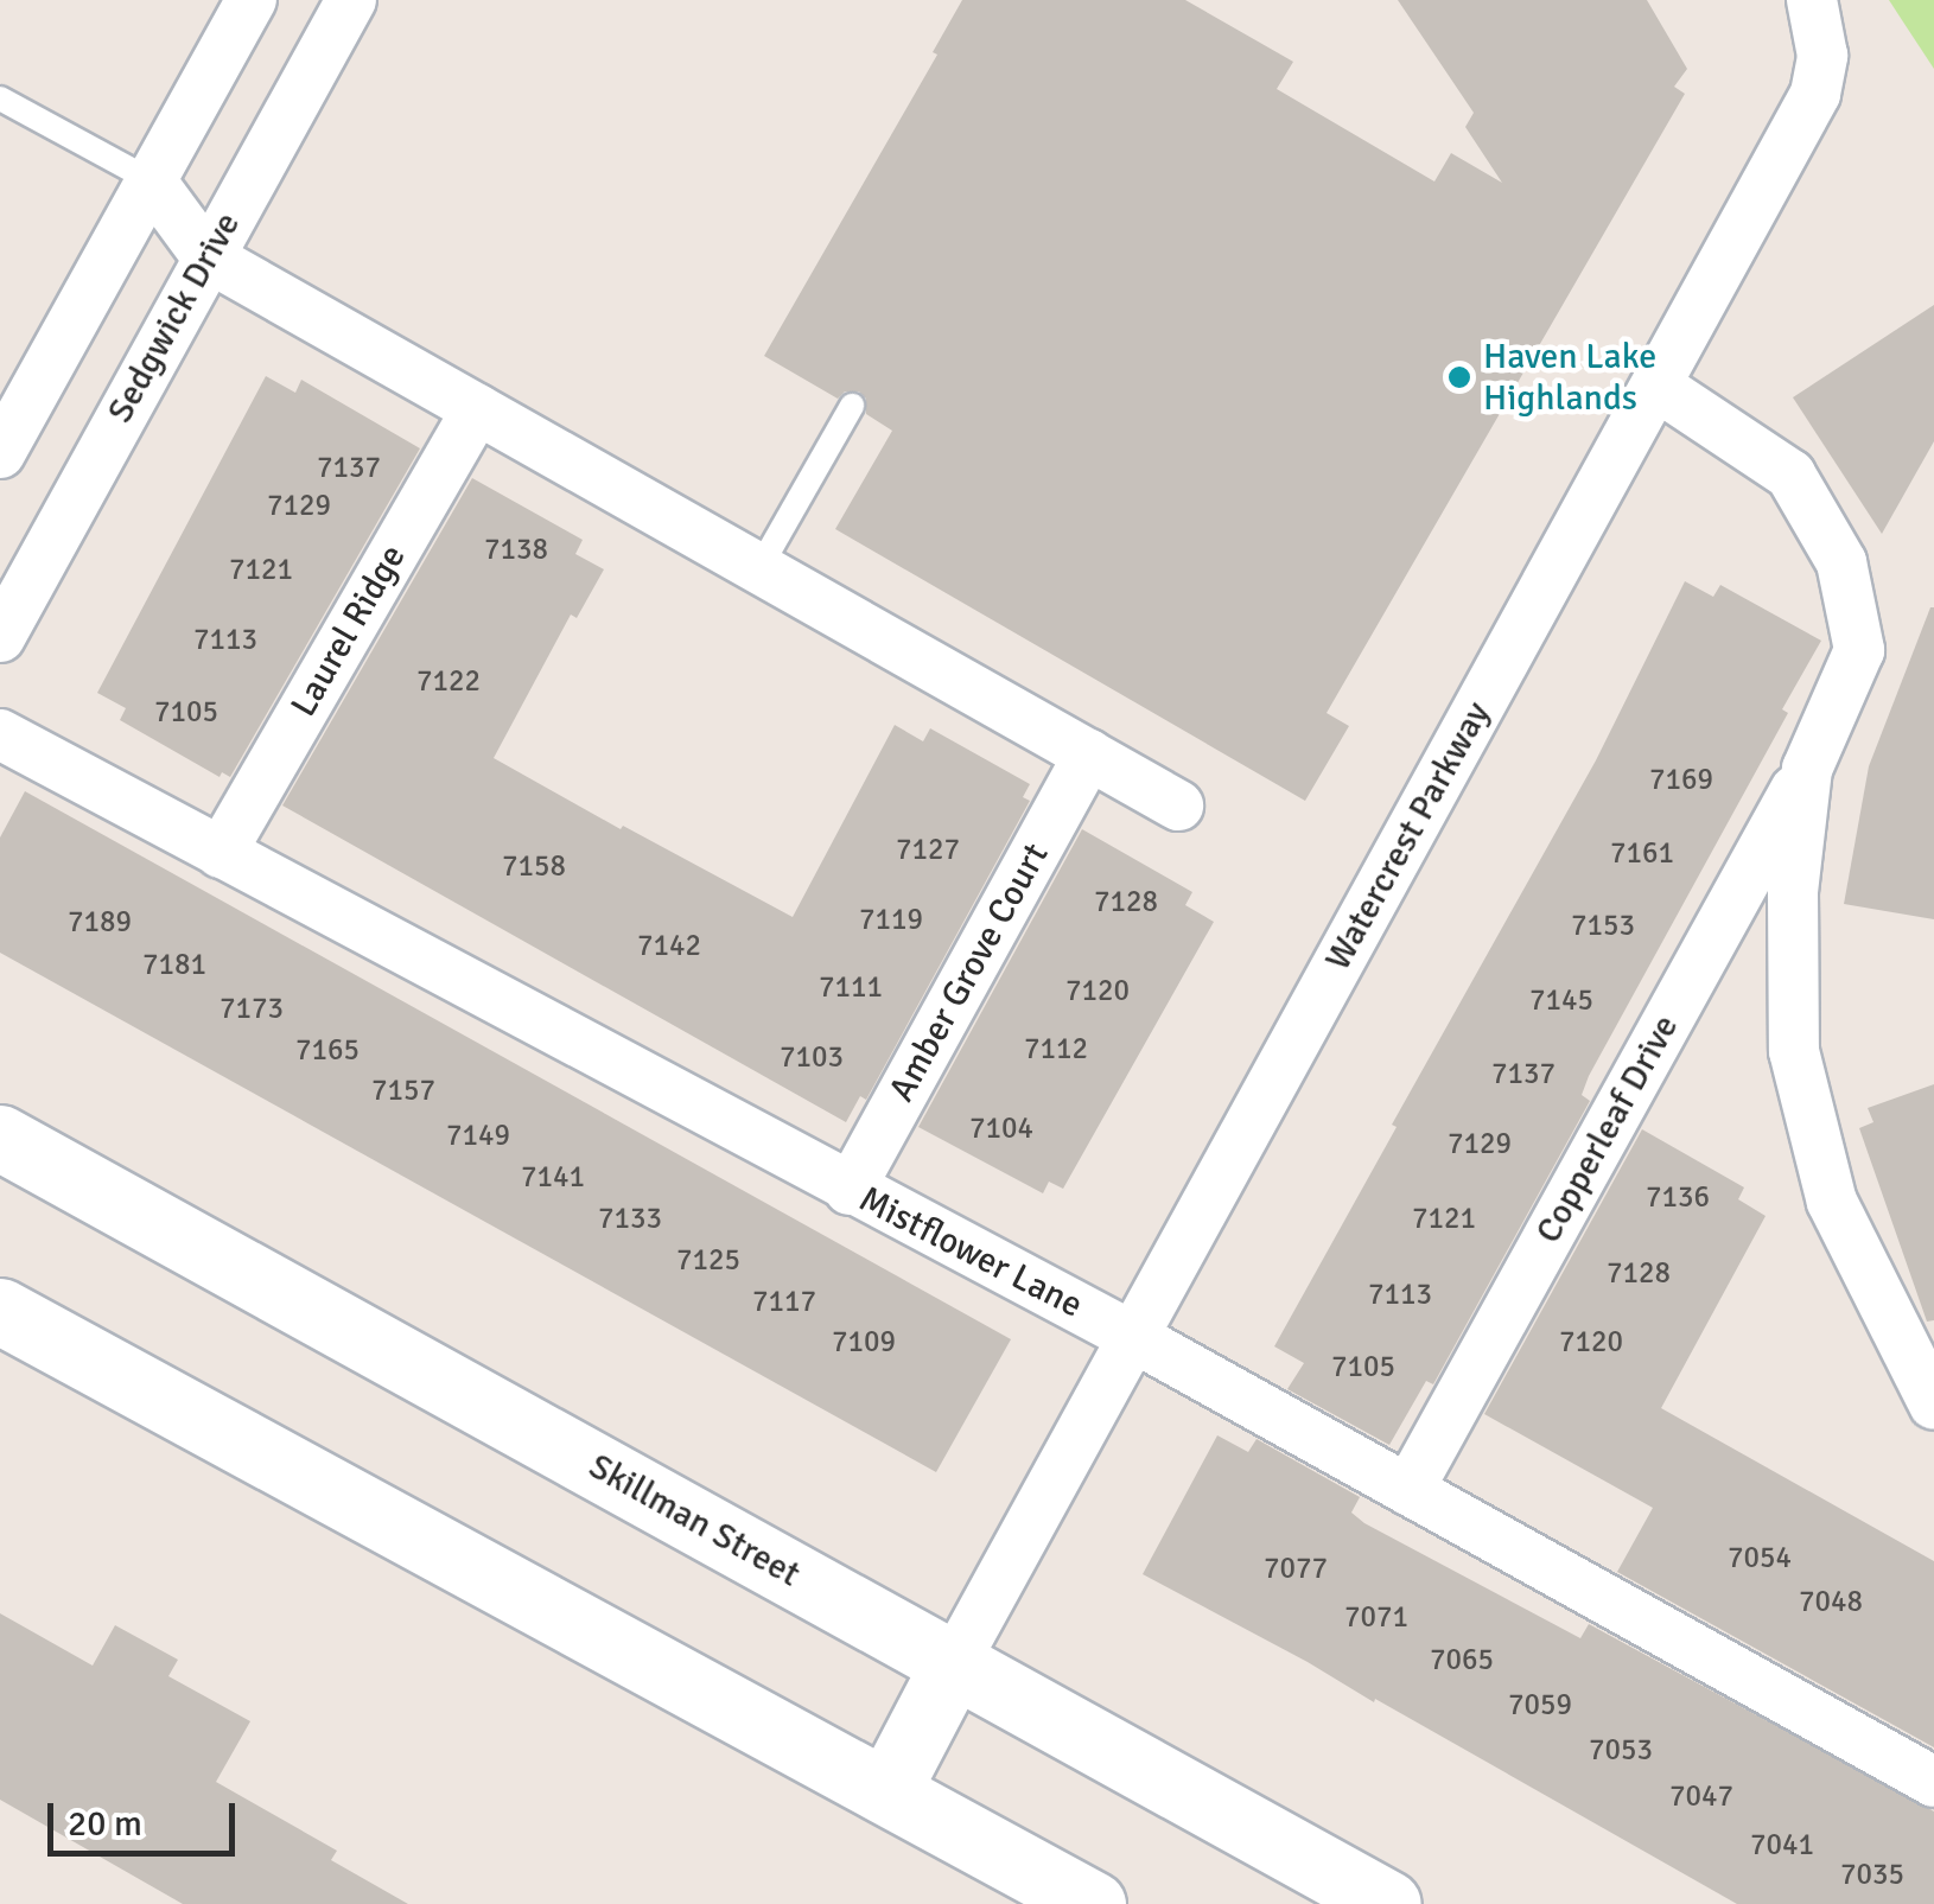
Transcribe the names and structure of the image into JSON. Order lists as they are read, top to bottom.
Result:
{
  "streets": {
    "main road": ["Skillman Street"],
    "street": [
      "Sedgwick Drive",
      "Laurel Ridge",
      "Watercrest Parkway",
      "Amber Grove Court",
      "Copperleaf Drive",
      "Mistflower Lane"
    ]
  },
  "crossings": [
    ["Laurel Ridge", "Mistflower Lane"],
    ["Watercrest Parkway", "Mistflower Lane"],
    ["Watercrest Parkway", "Skillman Street"],
    ["Amber Grove Court", "Mistflower Lane"],
    ["Copperleaf Drive", "Mistflower Lane"]
  ],
  "places": ["Haven Lake Highlands"],
  "house_numbers": [
    "7137",
    "7129",
    "7138",
    "7121",
    "7113",
    "7122",
    "7105",
    "7169",
    "7127",
    "7161",
    "7158",
    "7128",
    "7119",
    "7189",
    "7153",
    "7142",
    "7181",
    "7111",
    "7120",
    "7145",
    "7173",
    "7112",
    "7165",
    "7103",
    "7137",
    "7157",
    "7104",
    "7149",
    "7129",
    "7141",
    "7136",
    "7133",
    "7121",
    "7125",
    "7128",
    "7113",
    "7117",
    "7109",
    "7120",
    "7105",
    "7054",
    "7077",
    "7048",
    "7071",
    "7065",
    "7059",
    "7053",
    "7047",
    "7041",
    "7035"
  ],
  "scale_bar": "20 m"
}
